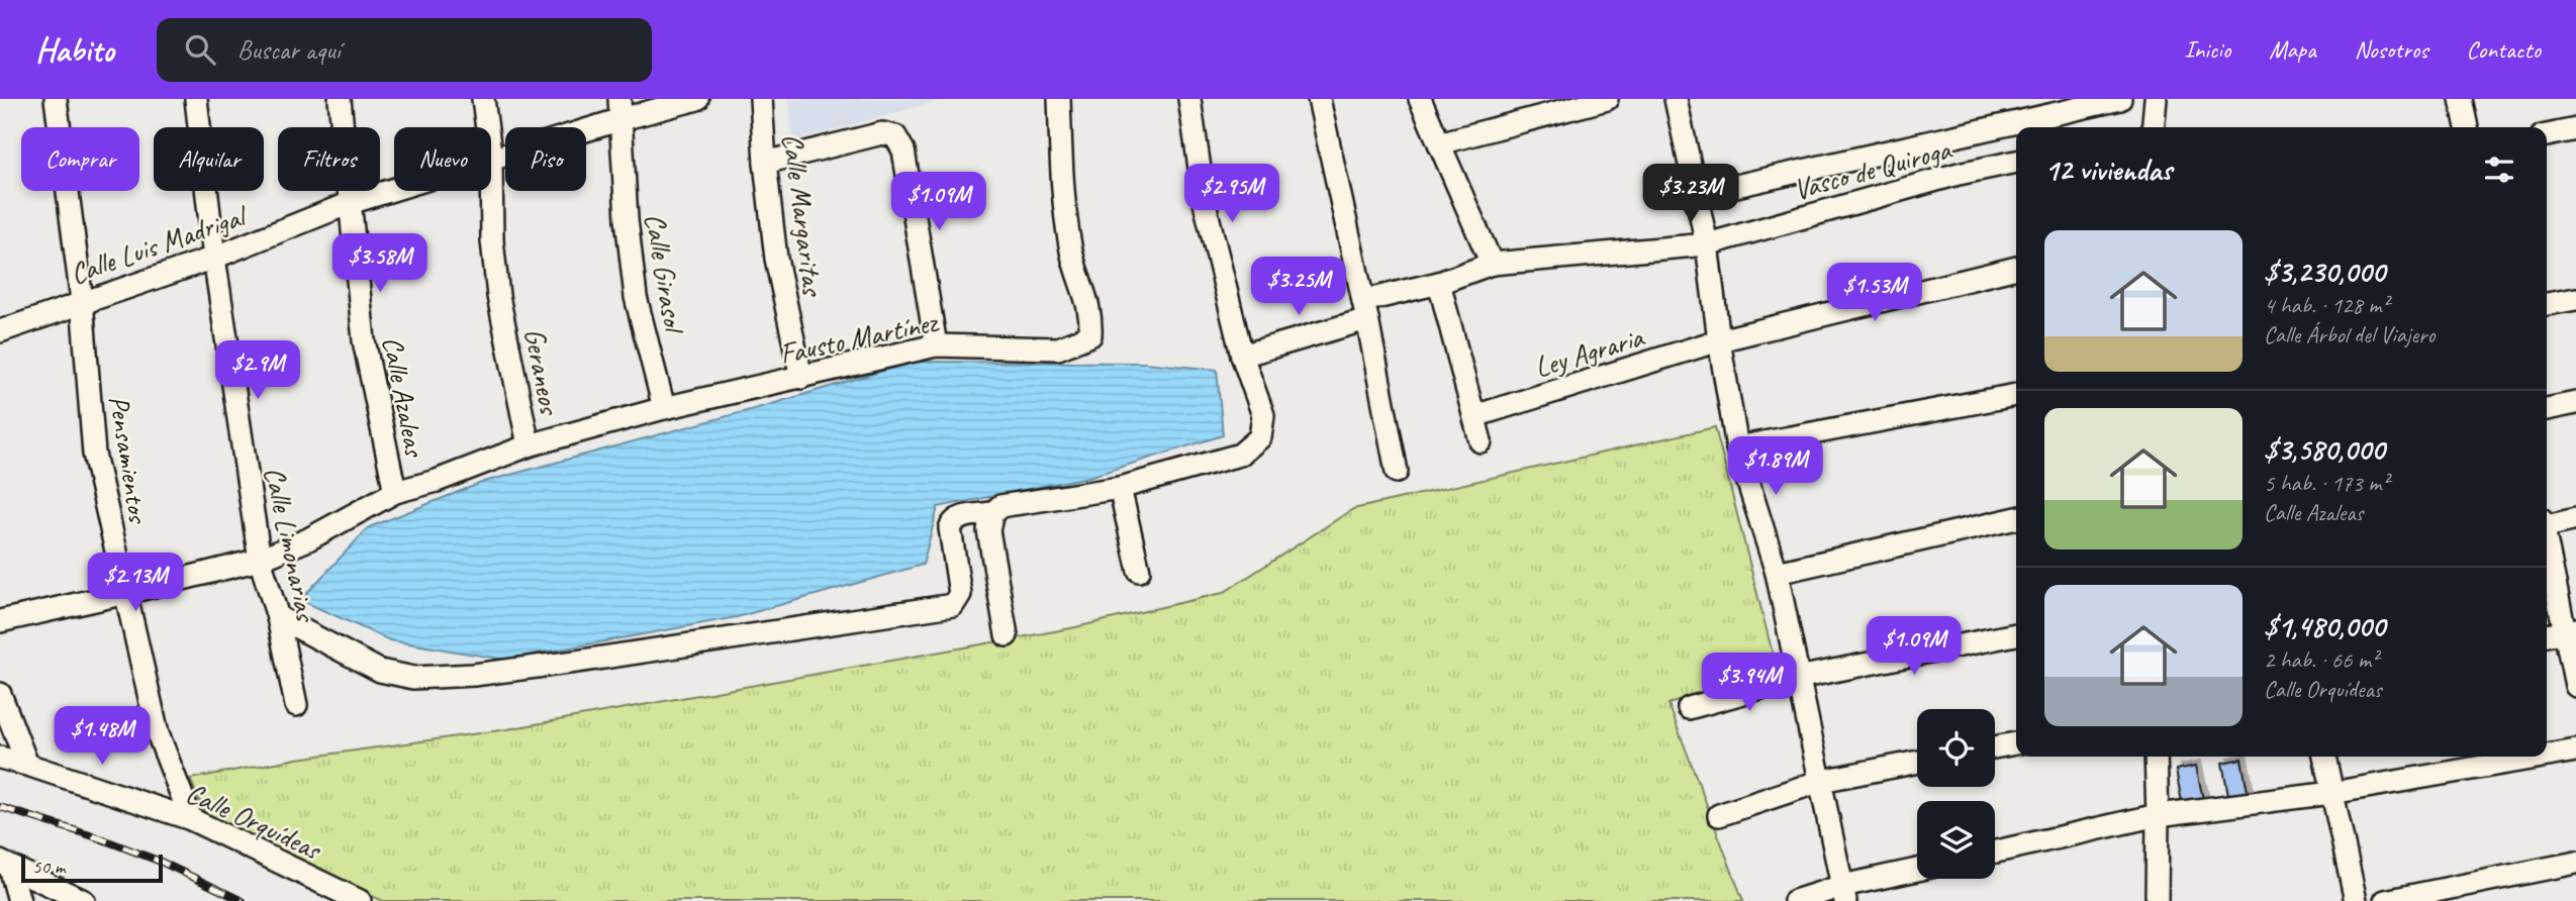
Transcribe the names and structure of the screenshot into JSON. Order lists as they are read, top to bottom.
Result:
{
  "streets": {
    "street": [
      "Vasco de Quiroga",
      "Calle Margaritas",
      "Calle Luis Madrigal",
      "Calle Girasol",
      "Fausto Martínez",
      "Ley Agraria",
      "Geraneos",
      "Calle Azaleas",
      "Pensamientos",
      "Calle Limonarias",
      "Calle Orquídeas"
    ]
  },
  "crossings": [
    ["Calle Margaritas", "Fausto Martínez"],
    ["Calle Luis Madrigal", "Calle Girasol"],
    ["Calle Luis Madrigal", "Geraneos"],
    ["Calle Luis Madrigal", "Calle Azaleas"],
    ["Calle Luis Madrigal", "Pensamientos"],
    ["Calle Luis Madrigal", "Calle Limonarias"],
    ["Calle Girasol", "Fausto Martínez"],
    ["Fausto Martínez", "Geraneos"],
    ["Geraneos", "Calle Azaleas"],
    ["Geraneos", "Pensamientos"],
    ["Geraneos", "Calle Limonarias"],
    ["Pensamientos", "Calle Orquídeas"]
  ],
  "scale_bar": "50 m",
  "page": {
    "header": "Habito",
    "search": "Buscar aquí",
    "nav": [
      "Inicio",
      "Mapa",
      "Nosotros",
      "Contacto"
    ],
    "chip": [
      "Comprar",
      "Alquilar",
      "Filtros",
      "Nuevo",
      "Piso"
    ],
    "heading": "12 viviendas",
    "price": [
      "$2.95M",
      "$3.23M",
      "$1.09M",
      "$3.58M",
      "$3.25M",
      "$1.53M",
      "$2.9M",
      "$1.89M",
      "$2.13M",
      "$1.09M",
      "$3.94M",
      "$1.48M"
    ],
    "list": [
      {
        "name": "$3,230,000",
        "note": "4 hab. · 128 m² · Calle Árbol del Viajero"
      },
      {
        "name": "$3,580,000",
        "note": "5 hab. · 173 m² · Calle Azaleas"
      },
      {
        "name": "$1,480,000",
        "note": "2 hab. · 66 m² · Calle Orquídeas"
      }
    ],
    "scale": "50 m"
  }
}
